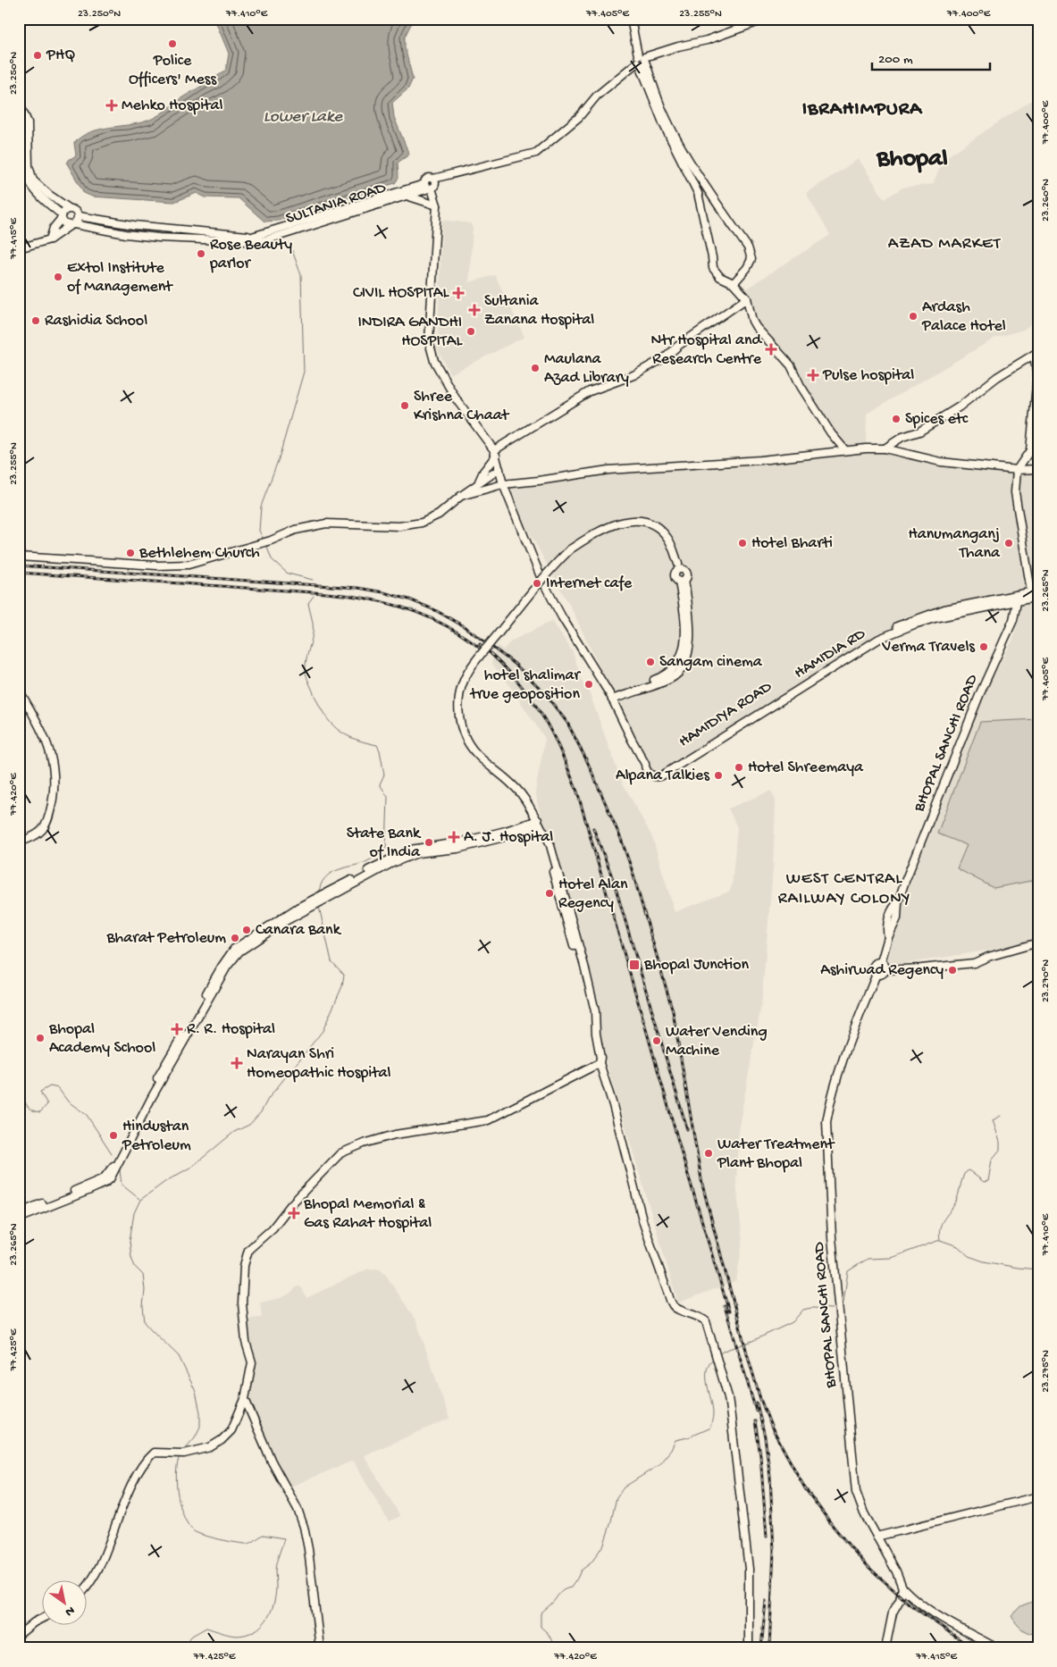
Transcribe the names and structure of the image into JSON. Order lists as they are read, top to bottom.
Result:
{
  "streets": {
    "main road": ["SULTANIA ROAD", "HAMIDIYA ROAD", "BHOPAL SANCHI ROAD"]
  },
  "crossings": [
    ["HAMIDIYA ROAD", "BHOPAL SANCHI ROAD"]
  ],
  "districts": [
    "IBRAHIMPURA",
    "Bhopal",
    "AZAD MARKET",
    "WEST CENTRAL RAILWAY COLONY"
  ],
  "water": ["Lower Lake"],
  "places": {
    "other": [
      "Police Officers' Mess",
      "PHQ",
      "Rose Beauty parlor",
      "Extol Institute of Management",
      "Ardash Palace Hotel",
      "Rashidia School",
      "INDIRA GANDHI HOSPITAL",
      "Maulana Azad Library",
      "Shree Krishna Chaat",
      "Spices etc",
      "Hotel Bharti",
      "Hanumanganj Thana",
      "Bethlehem Church",
      "Internet cafe",
      "Verma Travels",
      "Sangam cinema",
      "hotel shalimar true geoposition",
      "Hotel Shreemaya",
      "Alpana Talkies",
      "State Bank of India",
      "Hotel Alan Regency",
      "Canara Bank",
      "Bharat Petroleum",
      "Ashirwad Regency",
      "Bhopal Academy School",
      "Water Vending Machine",
      "Hindustan Petroleum",
      "Water Treatment Plant Bhopal"
    ],
    "health": [
      "Mehko Hospital",
      "CIVIL HOSPITAL",
      "Sultania Zanana Hospital",
      "Ntr Hospital and Research Centre",
      "Pulse hospital",
      "A. J. Hospital",
      "R. R. Hospital",
      "Narayan Shri Homeopathic Hospital",
      "Bhopal Memorial & Gas Rahat Hospital"
    ],
    "transit": ["Bhopal Junction"]
  },
  "scale_bar": "200 m",
  "north": "bottom right",
  "coordinates": [
    "23.250°N",
    "77.410°E",
    "77.405°E",
    "23.255°N",
    "77.400°E",
    "23.260°N",
    "77.415°E",
    "23.265°N",
    "77.420°E",
    "23.270°N",
    "77.425°E",
    "23.275°N"
  ]
}
